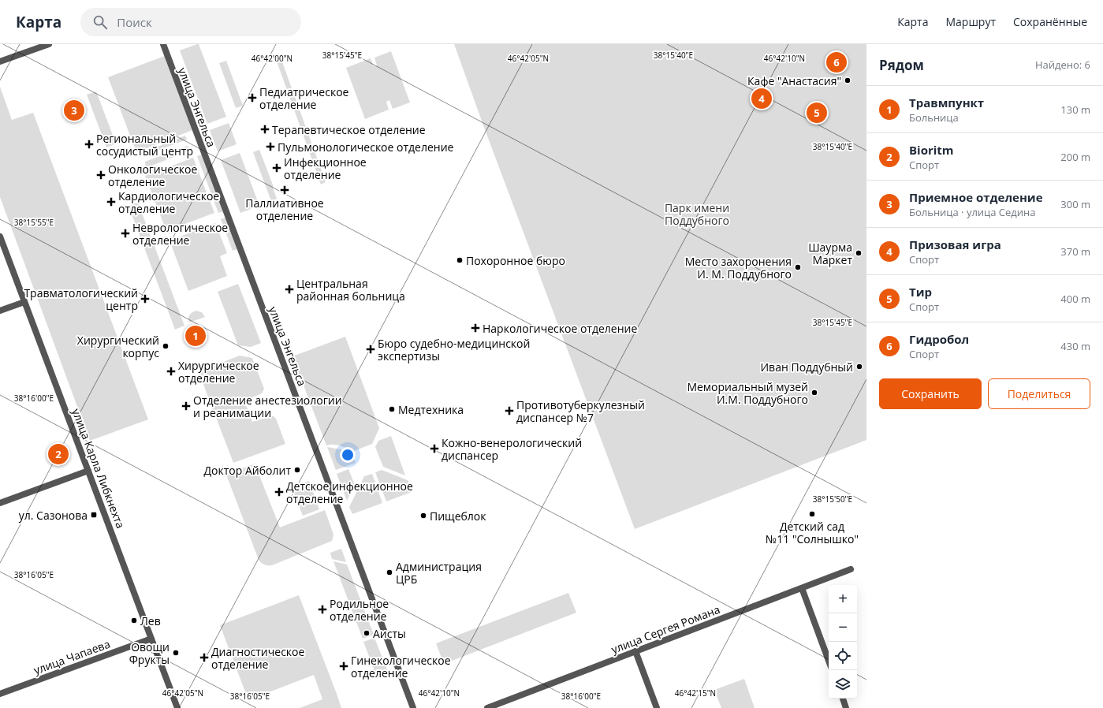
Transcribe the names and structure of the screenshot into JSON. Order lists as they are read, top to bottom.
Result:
{
  "streets": {
    "street": [
      "улица Энгельса",
      "улица Карла Либкнехта",
      "улица Сергея Романа",
      "улица Чапаева"
    ]
  },
  "crossings": [
    ["улица Карла Либкнехта", "улица Чапаева"]
  ],
  "parks": ["Парк имени Поддубного"],
  "places": {
    "other": [
      "Кафе \"Анастасия\"",
      "Шаурма Маркет",
      "Похоронное бюро",
      "Место захоронения И. М. Поддубного",
      "Хирургический корпус",
      "Иван Поддубный",
      "Мемориальный музей И.М. Поддубного",
      "Медтехника",
      "Доктор Айболит",
      "Детский сад №11 \"Солнышко\"",
      "Пищеблок",
      "Администрация ЦРБ",
      "Лев",
      "Аисты",
      "Овощи Фрукты"
    ],
    "health": [
      "Педиатрическое отделение",
      "Терапевтическое отделение",
      "Региональный сосудистый центр",
      "Пульмонологическое отделение",
      "Инфекционное отделение",
      "Онкологическое отделение",
      "Паллиативное отделение",
      "Кардиологическое отделение",
      "Неврологическое отделение",
      "Центральная районная больница",
      "Травматологический центр",
      "Наркологическое отделение",
      "Бюро судебно-медицинской экспертизы",
      "Хирургическое отделение",
      "Отделение анестезиологии и реанимации",
      "Противотуберкулезный диспансер №7",
      "Кожно-венерологический диспансер",
      "Детское инфекционное отделение",
      "Родильное отделение",
      "Диагностическое отделение",
      "Гинекологическое отделение"
    ],
    "transit": ["ул. Сазонова"]
  },
  "page": {
    "header": "Карта",
    "search": "Поиск",
    "nav": ["Карта", "Маршрут", "Сохранённые"],
    "heading": ["Рядом", "Найдено: 6"],
    "pins": [
      "6",
      "4",
      "3",
      "5",
      "1",
      "2"
    ],
    "list": [
      {
        "mark": "1",
        "name": "Травмпункт",
        "note": "Больница",
        "value": "130 m"
      },
      {
        "mark": "2",
        "name": "Bioritm",
        "note": "Спорт",
        "value": "200 m"
      },
      {
        "mark": "3",
        "name": "Приемное отделение",
        "note": "Больница · улица Седина",
        "value": "300 m"
      },
      {
        "mark": "4",
        "name": "Призовая игра",
        "note": "Спорт",
        "value": "370 m"
      },
      {
        "mark": "5",
        "name": "Тир",
        "note": "Спорт",
        "value": "400 m"
      },
      {
        "mark": "6",
        "name": "Гидробол",
        "note": "Спорт",
        "value": "430 m"
      }
    ],
    "buttons": ["Сохранить", "Поделиться"],
    "map_buttons": ["+", "−"]
  },
  "coordinates": [
    "38°15'45\"E",
    "38°15'40\"E",
    "46°42'00\"N",
    "46°42'05\"N",
    "46°42'10\"N",
    "38°15'55\"E",
    "38°16'00\"E",
    "38°15'50\"E",
    "38°16'05\"E",
    "46°42'15\"N"
  ]
}
